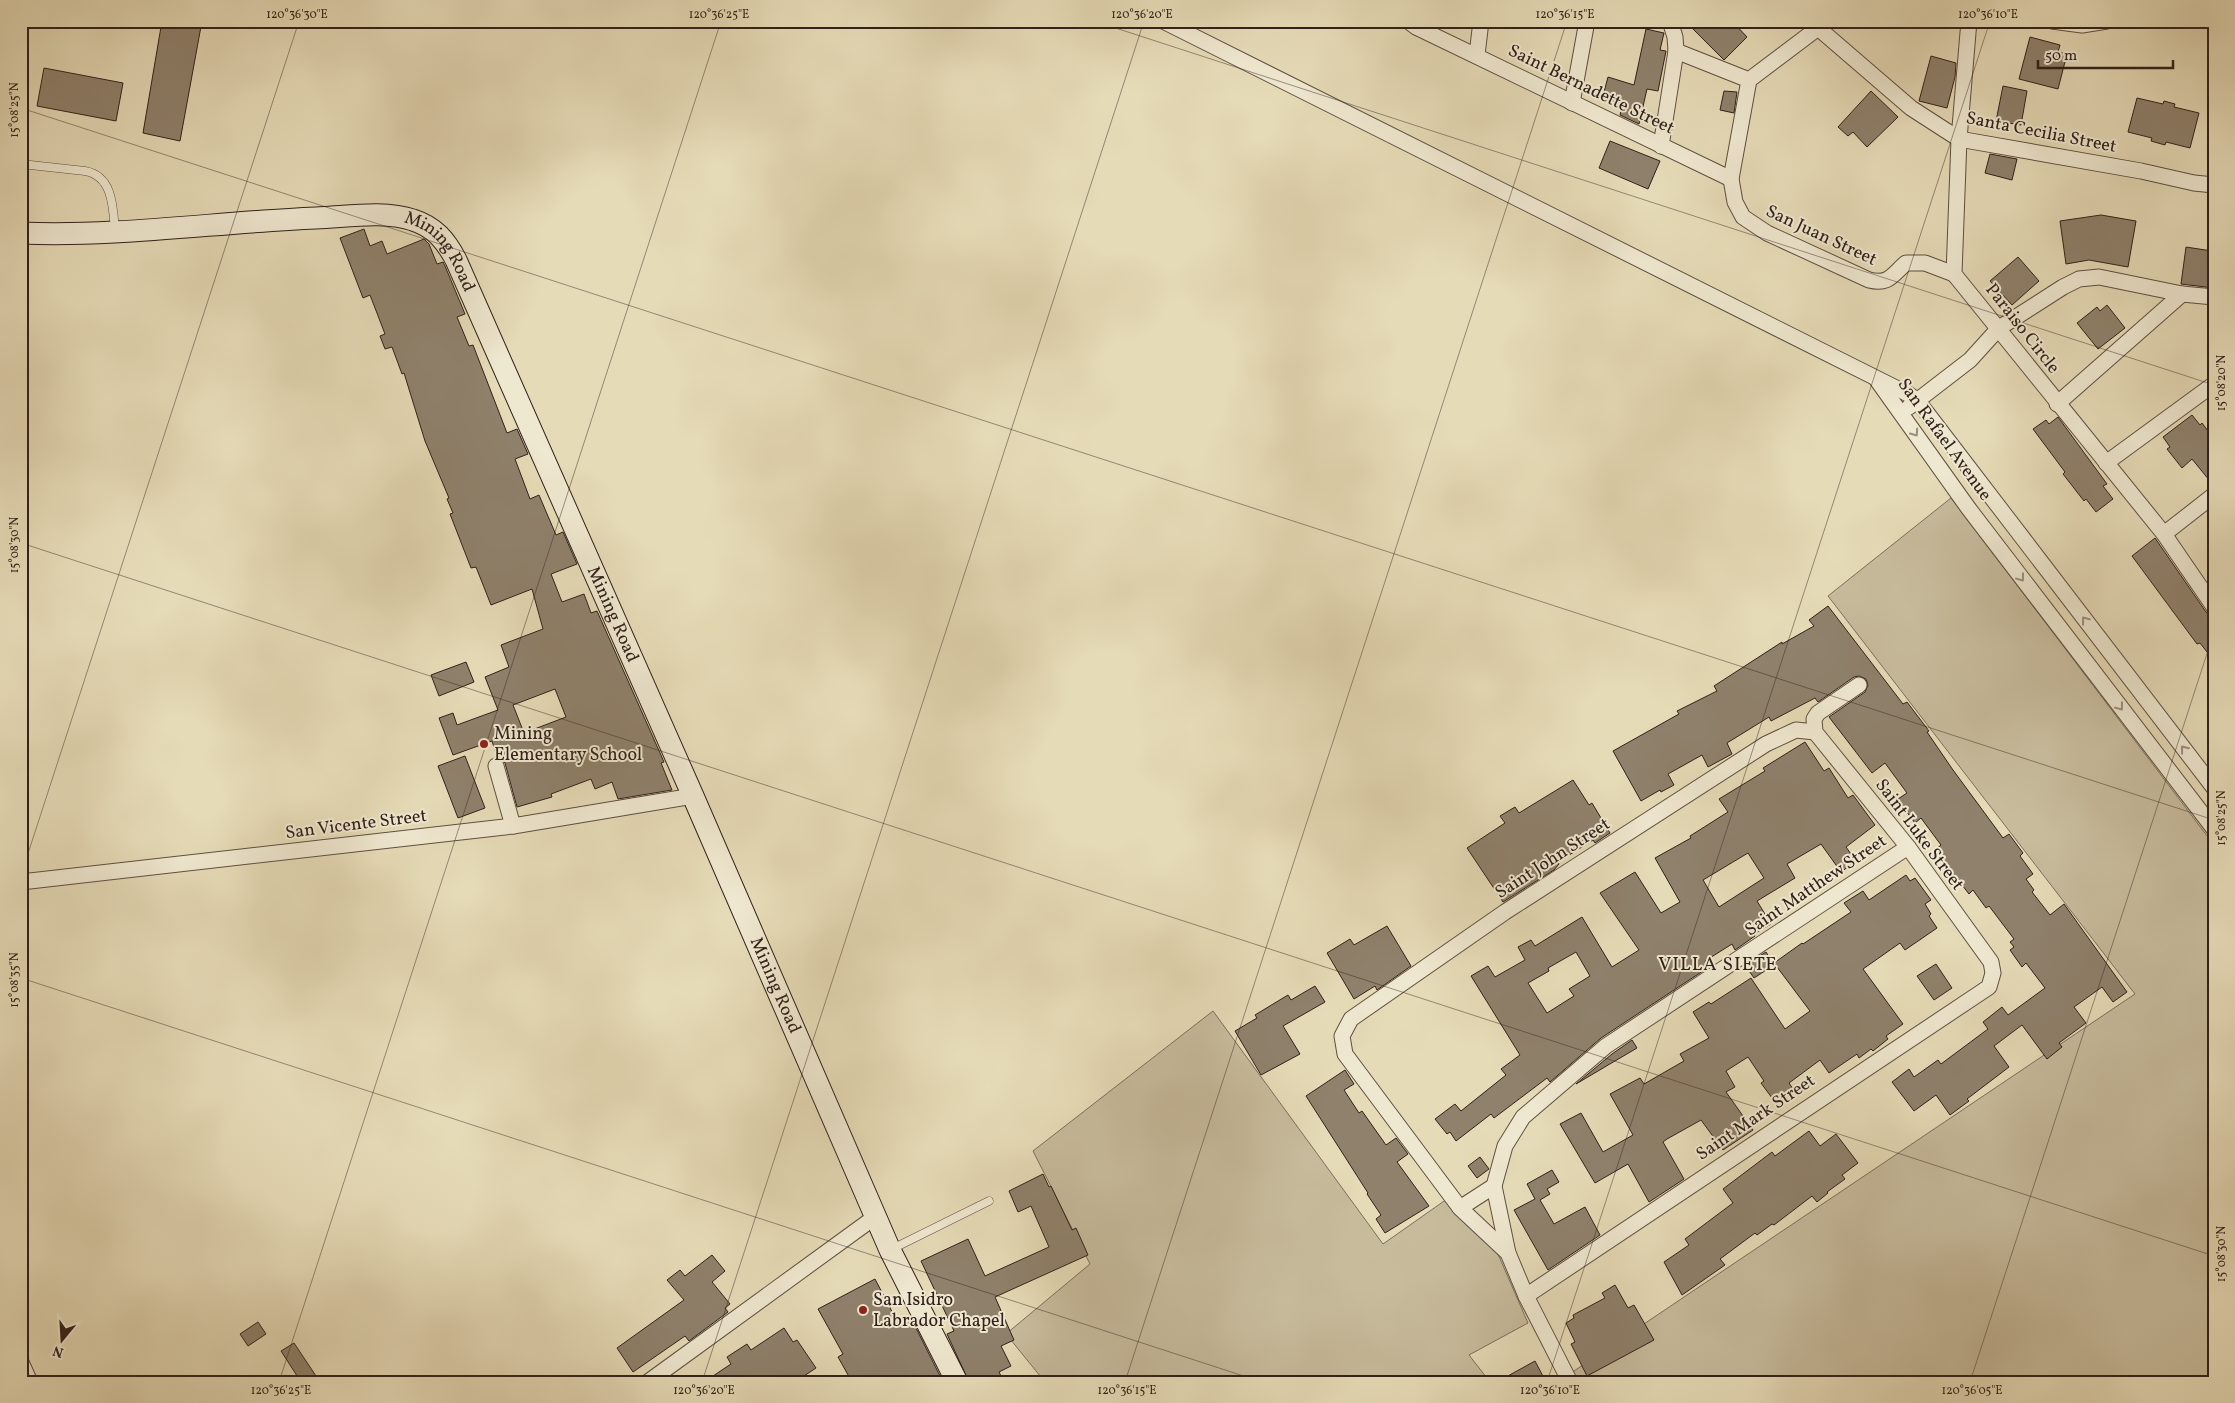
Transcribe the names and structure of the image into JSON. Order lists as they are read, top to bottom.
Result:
{
  "streets": {
    "street": [
      "Saint Bernadette Street",
      "Santa Cecilia Street",
      "San Juan Street",
      "Mining Road",
      "Paraiso Circle",
      "San Rafael Avenue",
      "San Vicente Street",
      "Saint Luke Street",
      "Saint John Street",
      "Saint Matthew Street",
      "Saint Mark Street"
    ]
  },
  "crossings": [
    ["Saint Bernadette Street", "San Juan Street"],
    ["San Juan Street", "Paraiso Circle"],
    ["Mining Road", "San Vicente Street"],
    ["Saint Luke Street", "Saint John Street"],
    ["Saint Luke Street", "Saint Matthew Street"],
    ["Saint Luke Street", "Saint Mark Street"]
  ],
  "districts": ["VILLA SIETE"],
  "places": ["Mining Elementary School", "San Isidro Labrador Chapel"],
  "scale_bar": "50 m",
  "north": "bottom",
  "coordinates": [
    "120°36'30\"E",
    "120°36'25\"E",
    "120°36'20\"E",
    "120°36'15\"E",
    "120°36'10\"E",
    "15°08'25\"N",
    "15°08'20\"N",
    "15°08'30\"N",
    "15°08'35\"N",
    "120°36'05\"E"
  ]
}
